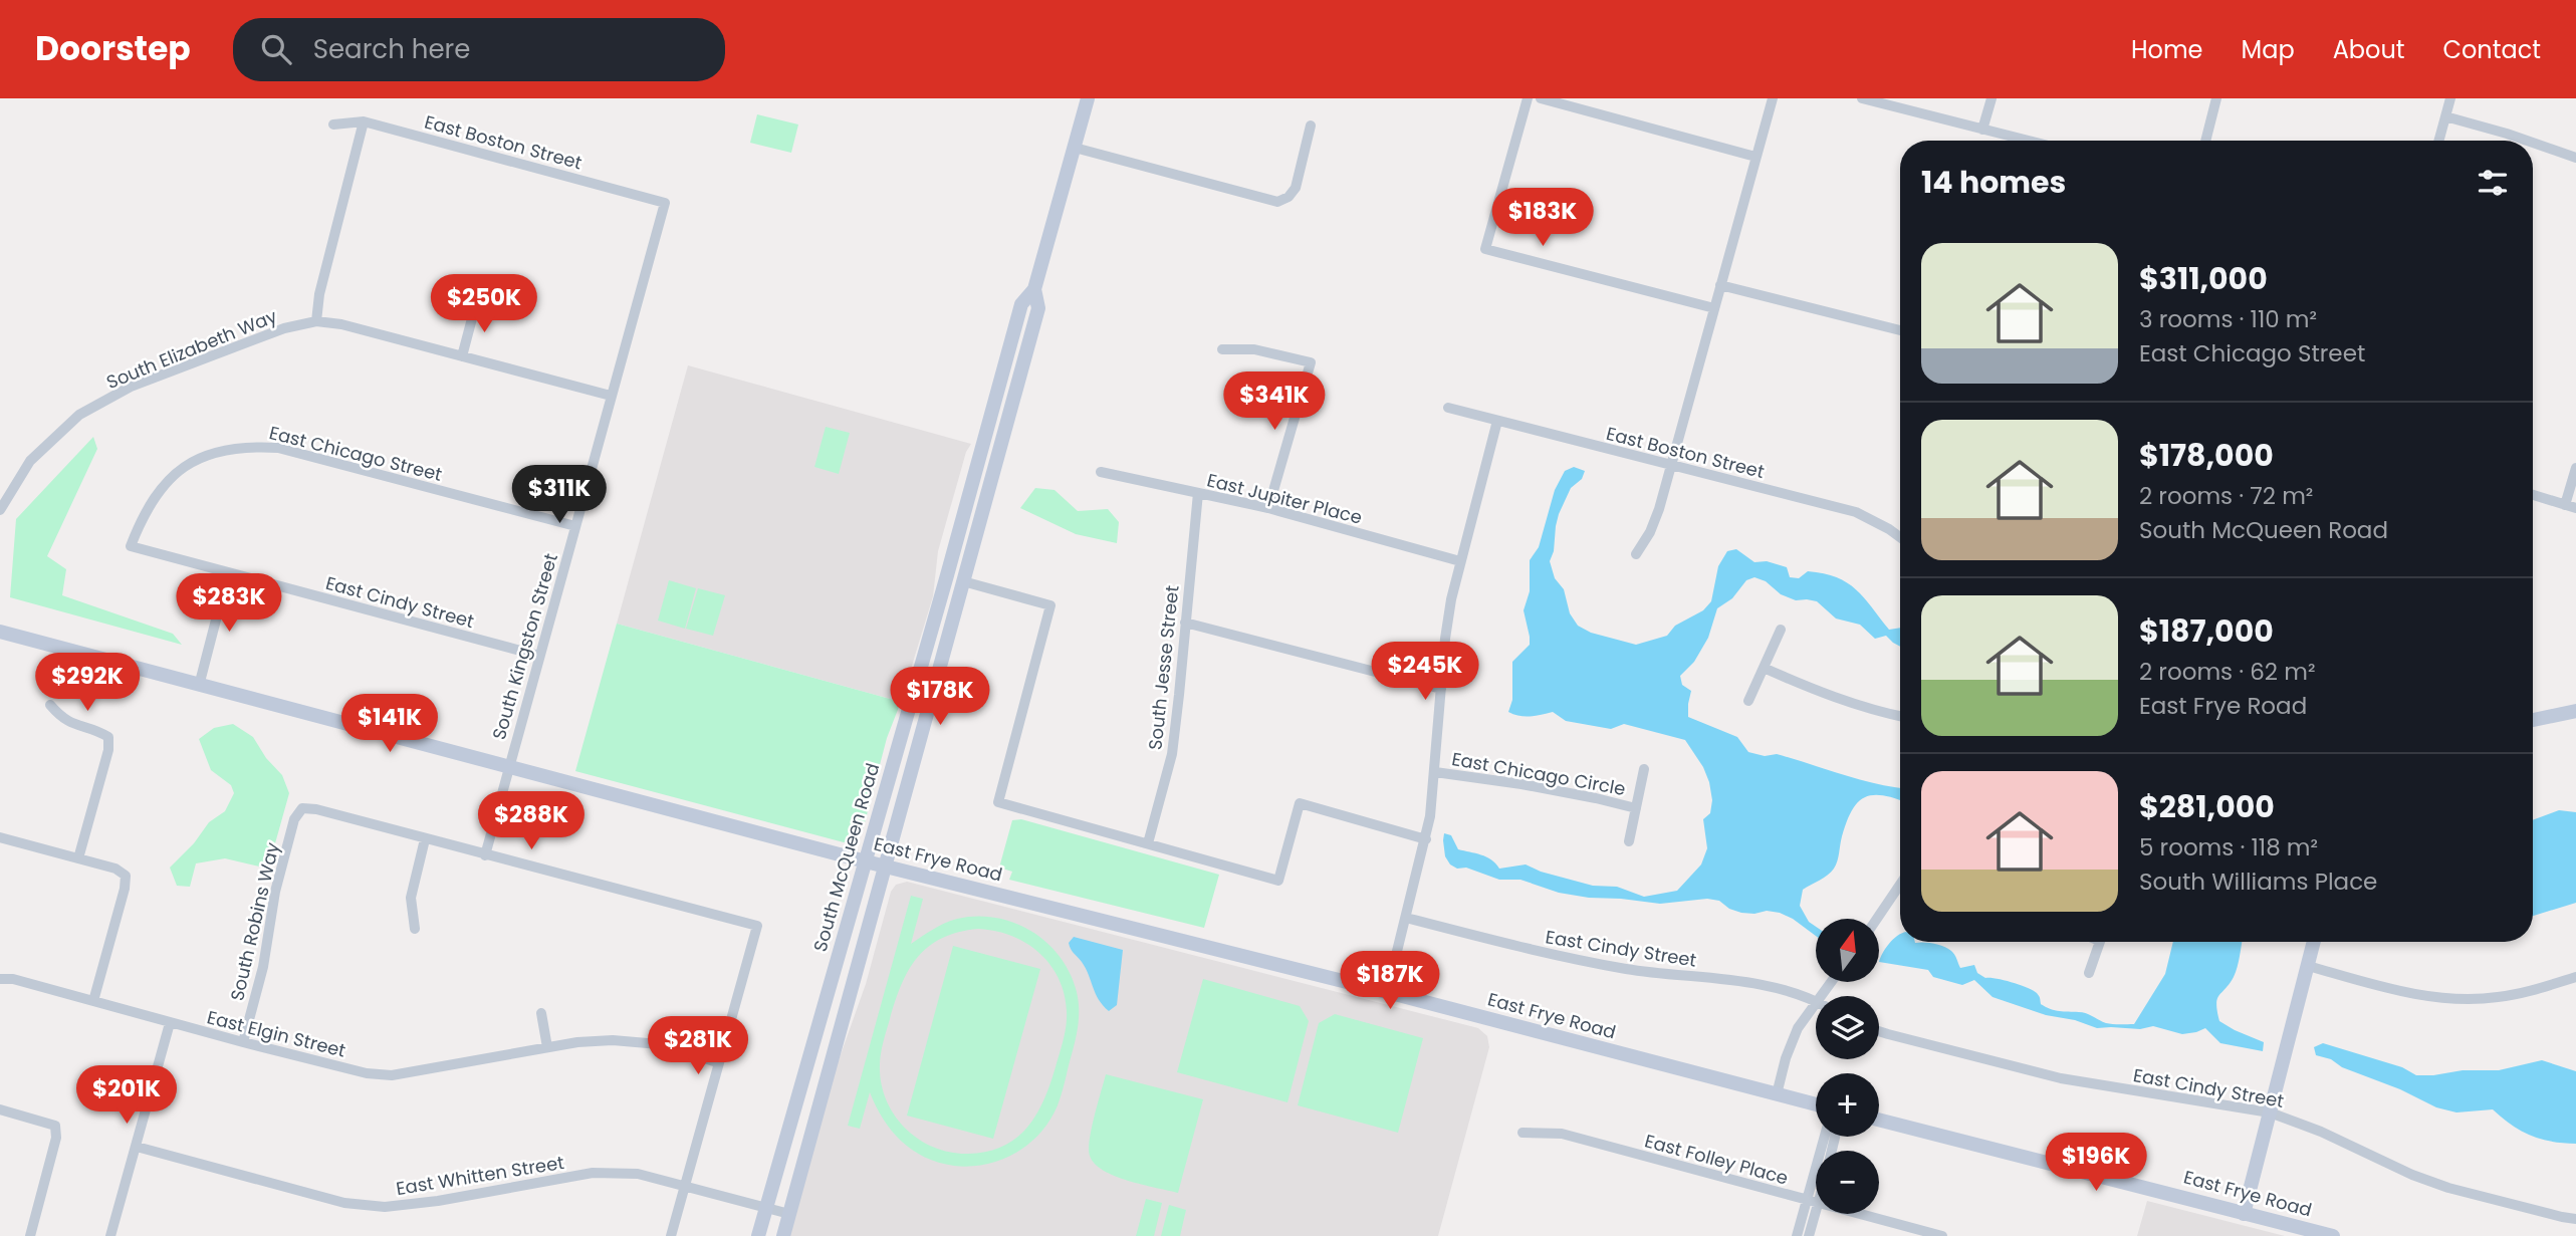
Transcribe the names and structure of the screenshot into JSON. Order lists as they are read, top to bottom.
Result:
{
  "streets": {
    "street": [
      "East Boston Street",
      "South Elizabeth Way",
      "East Chicago Street",
      "East Jupiter Place",
      "East Cindy Street",
      "South Kingston Street",
      "South Jesse Street",
      "East Chicago Circle",
      "South McQueen Road",
      "East Frye Road",
      "South Robins Way",
      "East Elgin Street",
      "East Folley Place",
      "East Whitten Street"
    ]
  },
  "crossings": [
    ["East Boston Street", "South Kingston Street"],
    ["East Chicago Street", "East Cindy Street"],
    ["East Chicago Street", "South Kingston Street"],
    ["East Jupiter Place", "South Jesse Street"],
    ["East Cindy Street", "South Kingston Street"],
    ["South Kingston Street", "East Frye Road"],
    ["South McQueen Road", "East Frye Road"],
    ["South McQueen Road", "East Whitten Street"],
    ["South Robins Way", "East Elgin Street"]
  ],
  "north": "top",
  "page": {
    "header": "Doorstep",
    "search": "Search here",
    "nav": [
      "Home",
      "Map",
      "About",
      "Contact"
    ],
    "heading": "14 homes",
    "price": [
      "$183K",
      "$250K",
      "$341K",
      "$311K",
      "$283K",
      "$245K",
      "$292K",
      "$178K",
      "$141K",
      "$288K",
      "$187K",
      "$281K",
      "$201K",
      "$196K"
    ],
    "list": [
      {
        "name": "$311,000",
        "note": "3 rooms · 110 m² · East Chicago Street"
      },
      {
        "name": "$178,000",
        "note": "2 rooms · 72 m² · South McQueen Road"
      },
      {
        "name": "$187,000",
        "note": "2 rooms · 62 m² · East Frye Road"
      },
      {
        "name": "$281,000",
        "note": "5 rooms · 118 m² · South Williams Place"
      }
    ],
    "map_buttons": ["+", "−"]
  }
}
